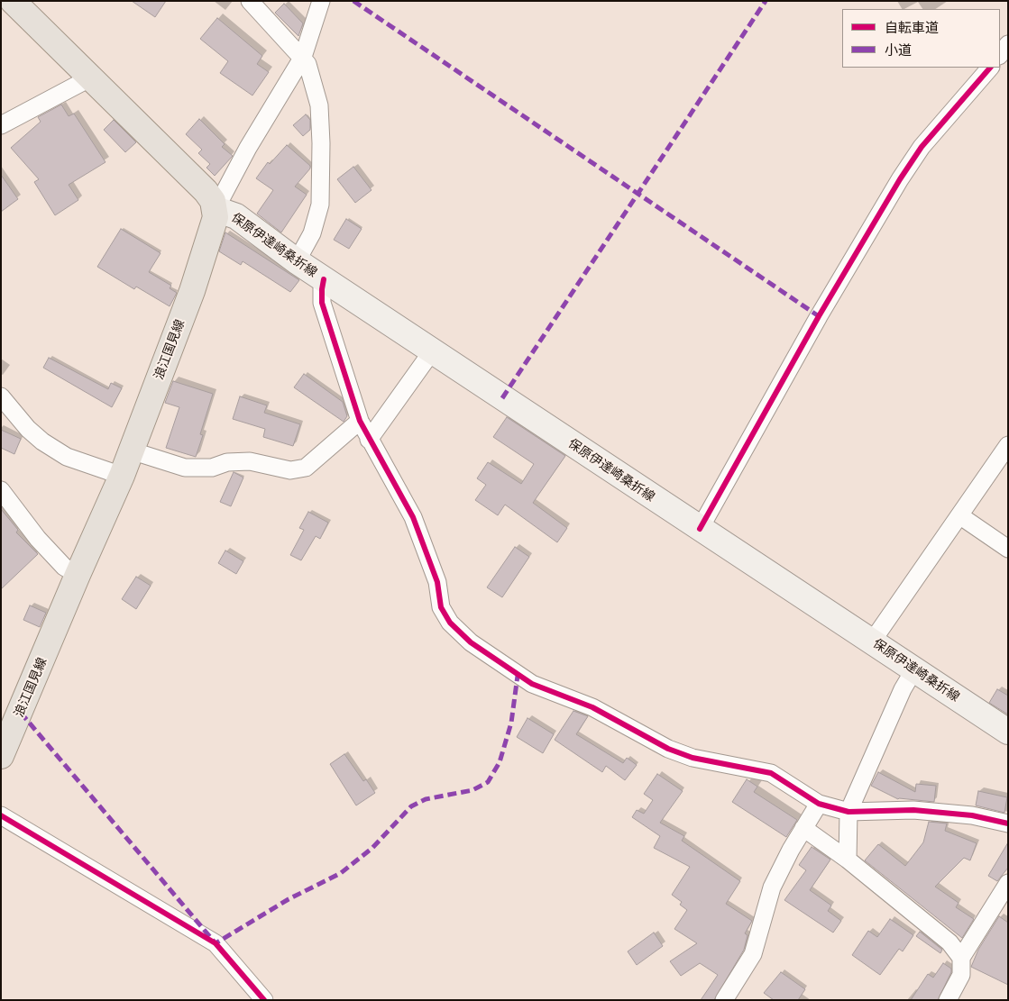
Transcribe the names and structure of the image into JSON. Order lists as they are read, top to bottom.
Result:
{
  "streets": {
    "main road": ["保原伊達崎桑折線", "浪江国見線"]
  },
  "crossings": [
    ["保原伊達崎桑折線", "浪江国見線"]
  ],
  "legend": ["自転車道", "小道"]
}
